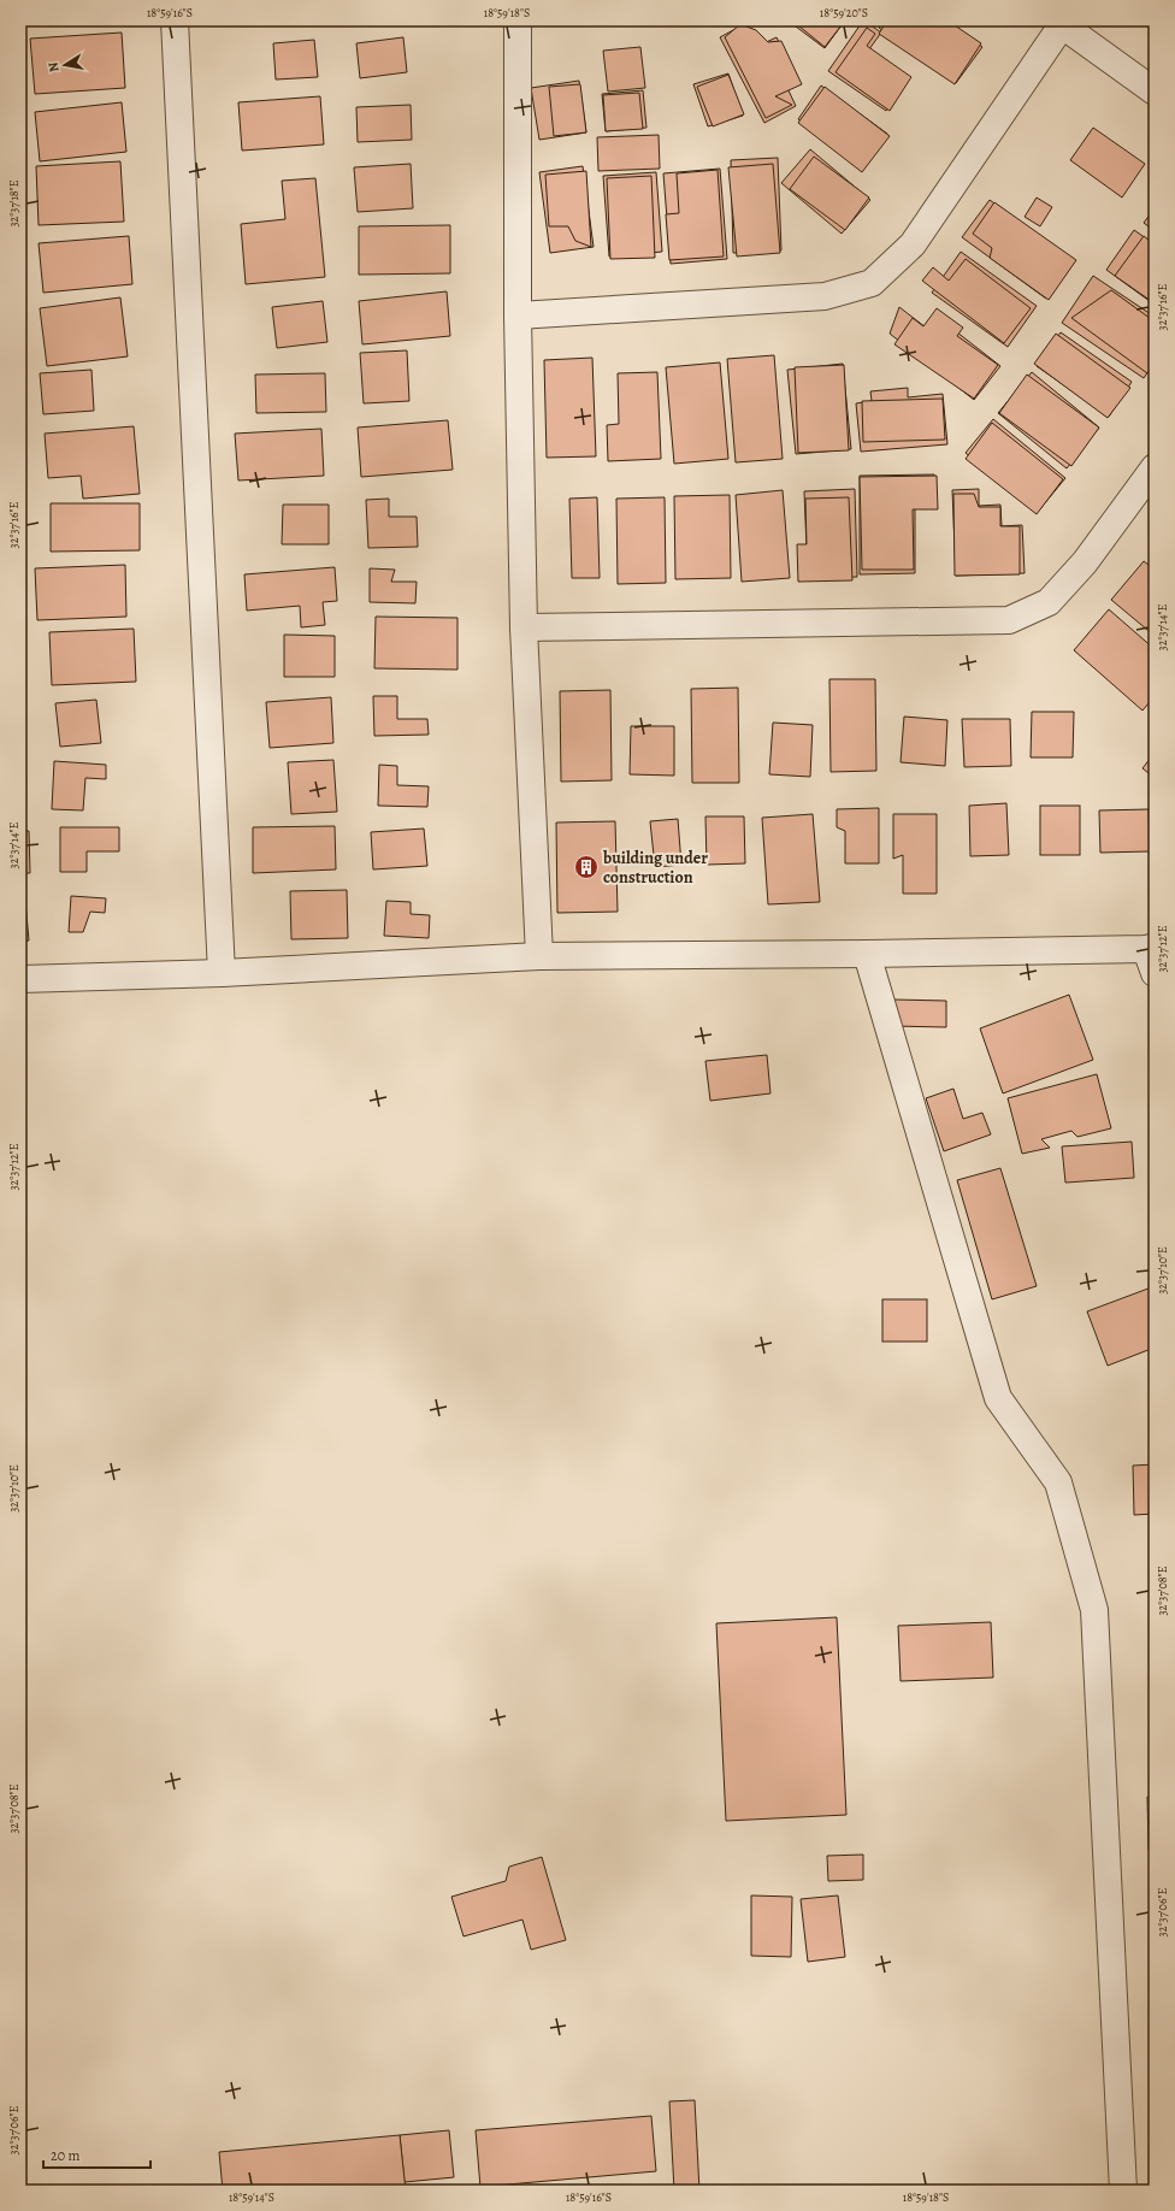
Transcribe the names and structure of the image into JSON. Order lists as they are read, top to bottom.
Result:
{
  "places": {
    "building": ["building under construction"]
  },
  "scale_bar": "20 m",
  "north": "left",
  "coordinates": [
    "18°59'16\"S",
    "18°59'18\"S",
    "18°59'20\"S",
    "32°37'18\"E",
    "32°37'16\"E",
    "32°37'14\"E",
    "32°37'12\"E",
    "32°37'10\"E",
    "32°37'08\"E",
    "32°37'06\"E",
    "18°59'14\"S"
  ]
}
